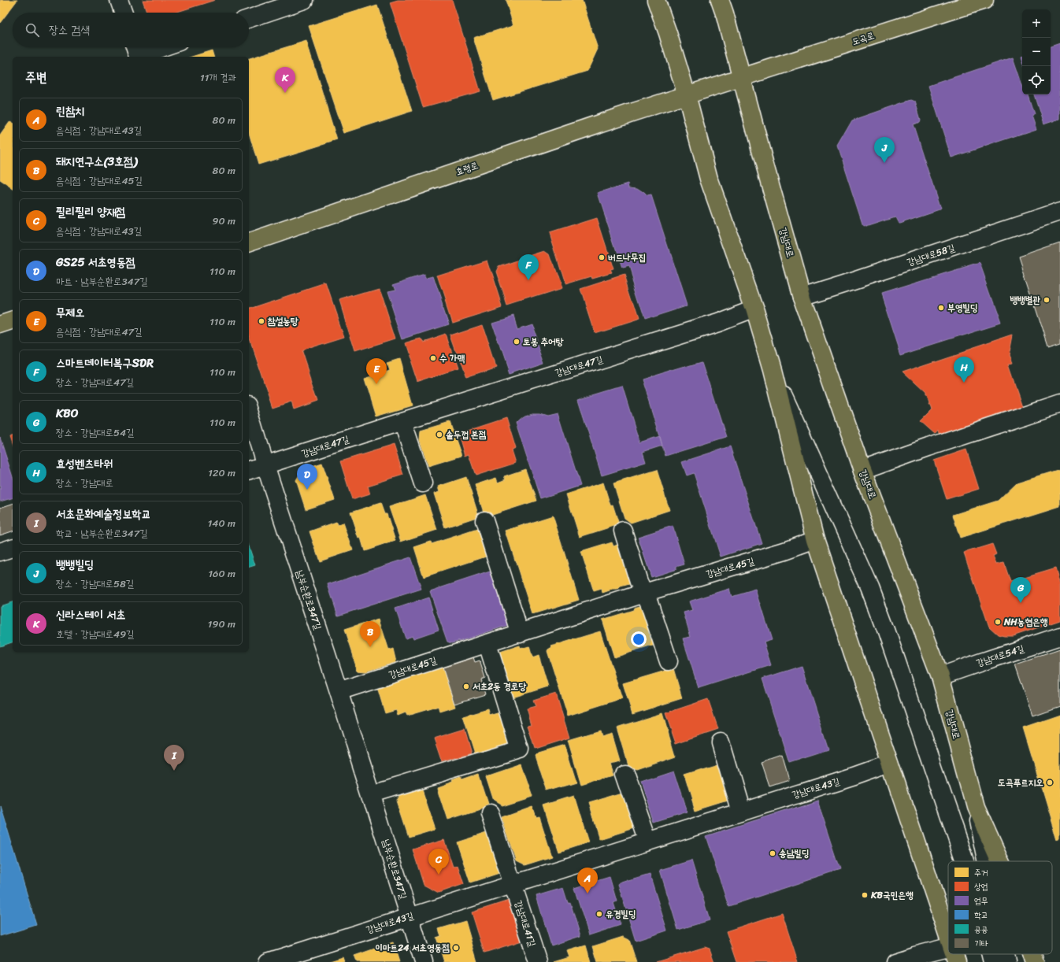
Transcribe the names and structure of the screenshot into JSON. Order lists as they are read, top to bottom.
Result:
{
  "streets": {
    "main road": ["도곡로", "효령로", "강남대로"],
    "street": [
      "강남대로58길",
      "강남대로47길",
      "강남대로45길",
      "남부순환로347길",
      "강남대로54길",
      "강남대로43길",
      "강남대로41길"
    ]
  },
  "crossings": [
    ["도곡로", "효령로"],
    ["도곡로", "강남대로"],
    ["강남대로", "강남대로58길"],
    ["강남대로", "강남대로54길"],
    ["강남대로47길", "남부순환로347길"],
    ["강남대로45길", "남부순환로347길"],
    ["남부순환로347길", "강남대로43길"],
    ["강남대로43길", "강남대로41길"]
  ],
  "places": [
    "버드나무집",
    "뱅뱅별관",
    "부영빌딩",
    "참설농탕",
    "토봉 추어탕",
    "수 가맥",
    "솥두껍 본점",
    "NH농협은행",
    "서초2동 경로당",
    "도곡푸르지오",
    "송남빌딩",
    "KB국민은행",
    "유경빌딩",
    "이마트24 서초영동점"
  ],
  "legend": [
    "주거",
    "상업",
    "업무",
    "학교",
    "공공",
    "기타"
  ],
  "page": {
    "map_buttons": ["+", "−"],
    "search": "장소 검색",
    "heading": ["주변", "11개 결과"],
    "pins": [
      "K",
      "J",
      "F",
      "H",
      "E",
      "D",
      "G",
      "B",
      "I",
      "C",
      "A"
    ],
    "list": [
      {
        "mark": "A",
        "name": "린참치",
        "note": "음식점 · 강남대로43길",
        "value": "80 m"
      },
      {
        "mark": "B",
        "name": "돼지연구소(3호점)",
        "note": "음식점 · 강남대로45길",
        "value": "80 m"
      },
      {
        "mark": "C",
        "name": "필리필리 양재점",
        "note": "음식점 · 강남대로43길",
        "value": "90 m"
      },
      {
        "mark": "D",
        "name": "GS25 서초영동점",
        "note": "마트 · 남부순환로347길",
        "value": "110 m"
      },
      {
        "mark": "E",
        "name": "무제오",
        "note": "음식점 · 강남대로47길",
        "value": "110 m"
      },
      {
        "mark": "F",
        "name": "스마트데이터복구SDR",
        "note": "장소 · 강남대로47길",
        "value": "110 m"
      },
      {
        "mark": "G",
        "name": "KBO",
        "note": "장소 · 강남대로54길",
        "value": "110 m"
      },
      {
        "mark": "H",
        "name": "효성벤츠타워",
        "note": "장소 · 강남대로",
        "value": "120 m"
      },
      {
        "mark": "I",
        "name": "서초문화예술정보학교",
        "note": "학교 · 남부순환로347길",
        "value": "140 m"
      },
      {
        "mark": "J",
        "name": "뱅뱅빌딩",
        "note": "장소 · 강남대로58길",
        "value": "160 m"
      },
      {
        "mark": "K",
        "name": "신라스테이 서초",
        "note": "호텔 · 강남대로49길",
        "value": "190 m"
      }
    ]
  }
}
